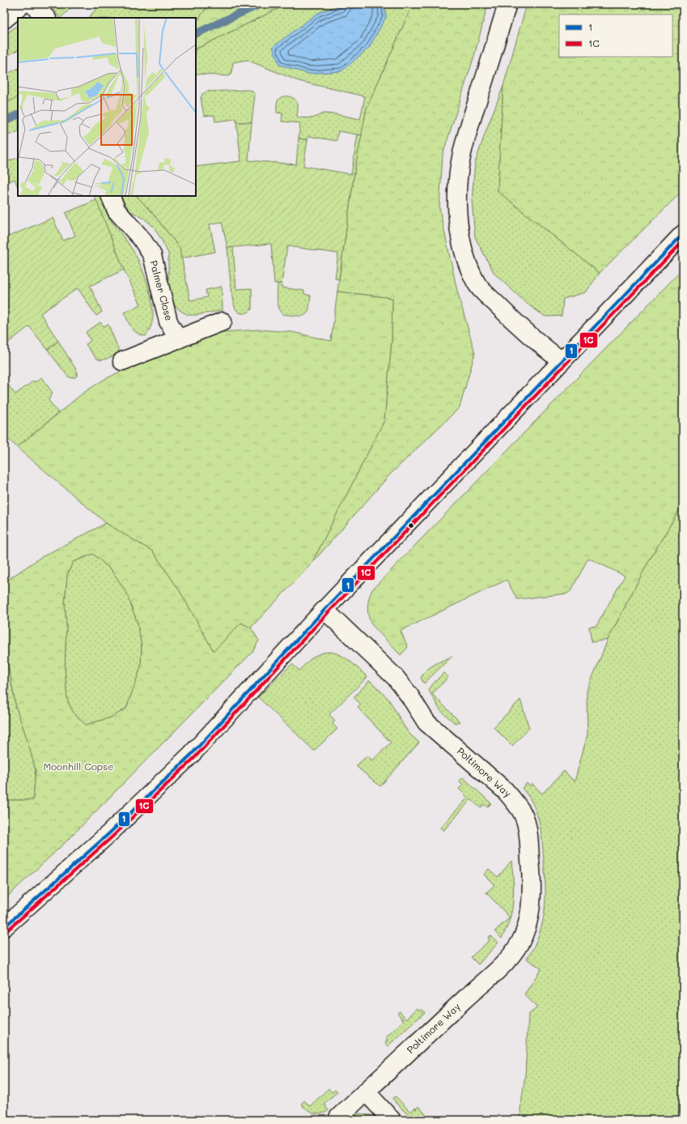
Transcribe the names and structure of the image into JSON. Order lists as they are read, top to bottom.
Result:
{
  "streets": {
    "street": ["Palmer Close", "Poltimore Way"]
  },
  "parks": ["Moonhill Copse"],
  "lines": ["transit line 1", "transit line 1C"],
  "legend": ["1", "1C"]
}
